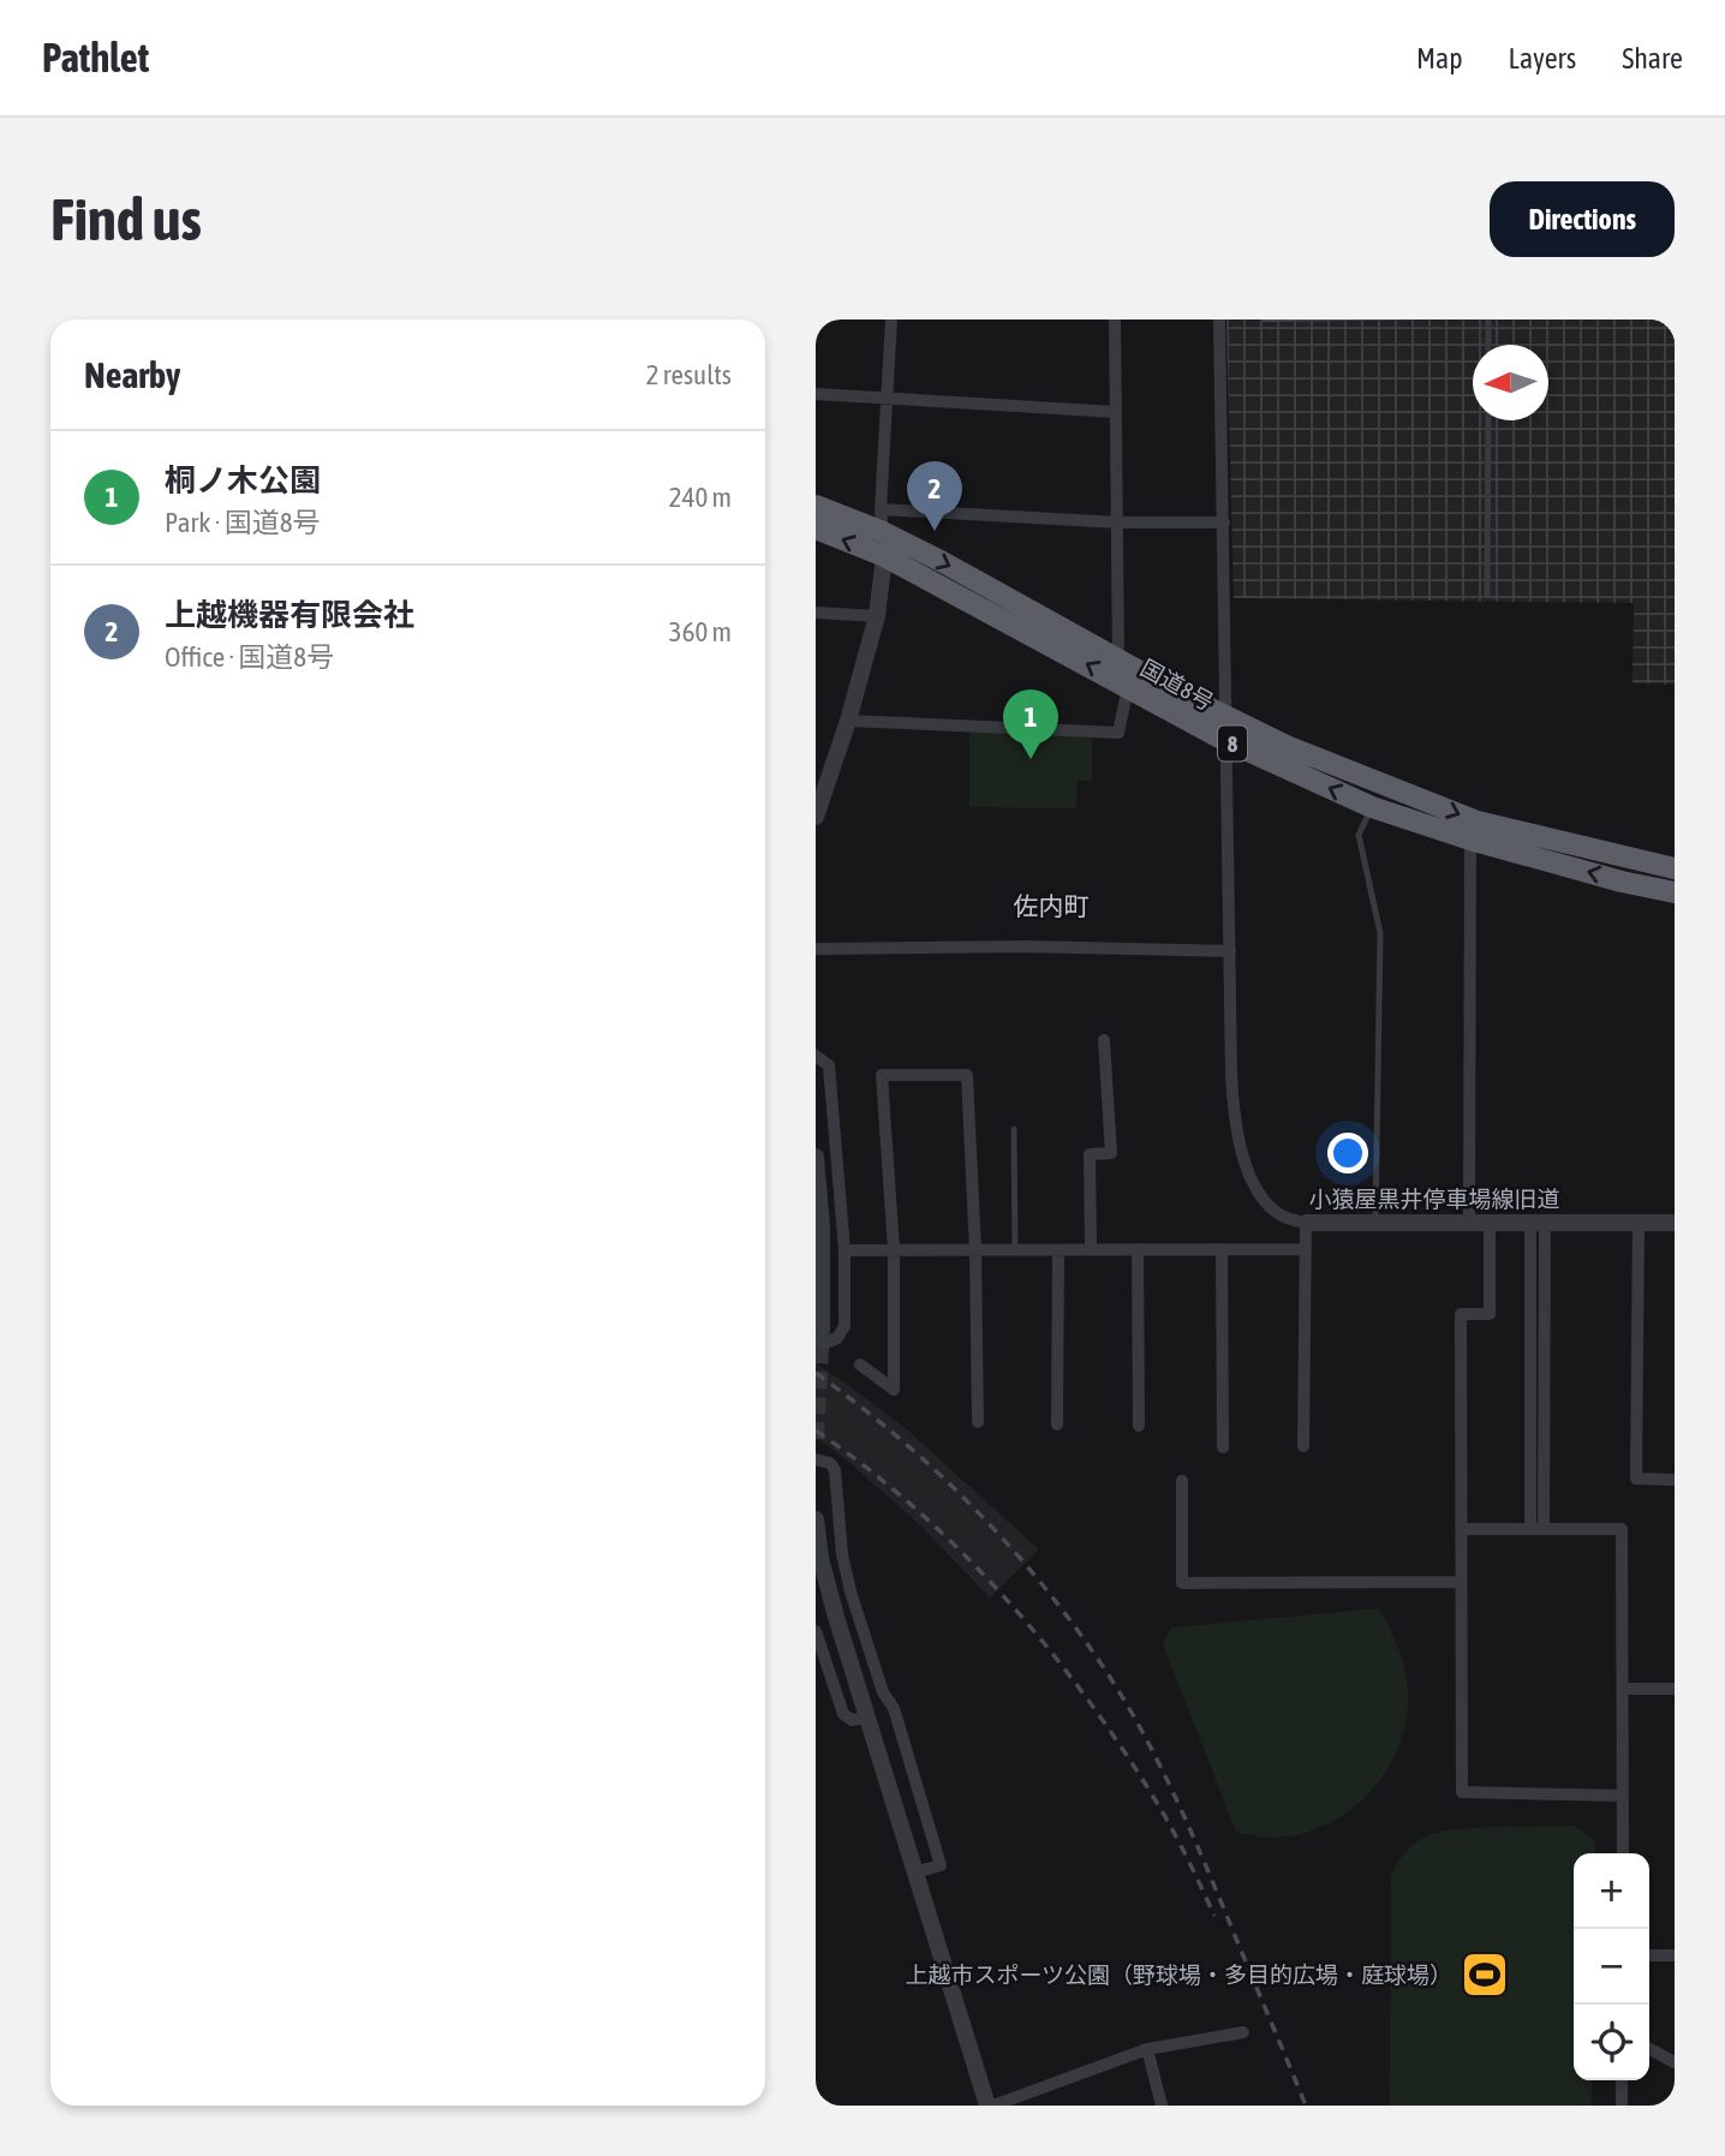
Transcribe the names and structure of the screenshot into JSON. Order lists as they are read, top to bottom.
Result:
{
  "streets": {
    "highway": ["国道8号", "8"],
    "street": ["小猿屋黒井停車場線旧道"]
  },
  "crossings": [
    ["国道8号", "小猿屋黒井停車場線旧道"]
  ],
  "districts": ["佐内町"],
  "places": {
    "sports": ["上越市スポーツ公園（野球場・多目的広場・庭球場）"]
  },
  "north": "left",
  "page": {
    "header": "Pathlet",
    "nav": ["Map", "Layers", "Share"],
    "buttons": "Directions",
    "title": "Find us",
    "heading": ["Nearby", "2 results"],
    "list": [
      {
        "mark": "1",
        "name": "桐ノ木公園",
        "note": "Park · 国道8号",
        "value": "240 m"
      },
      {
        "mark": "2",
        "name": "上越機器有限会社",
        "note": "Office · 国道8号",
        "value": "360 m"
      }
    ],
    "pins": ["2", "1"],
    "map_buttons": ["+", "−"]
  }
}
